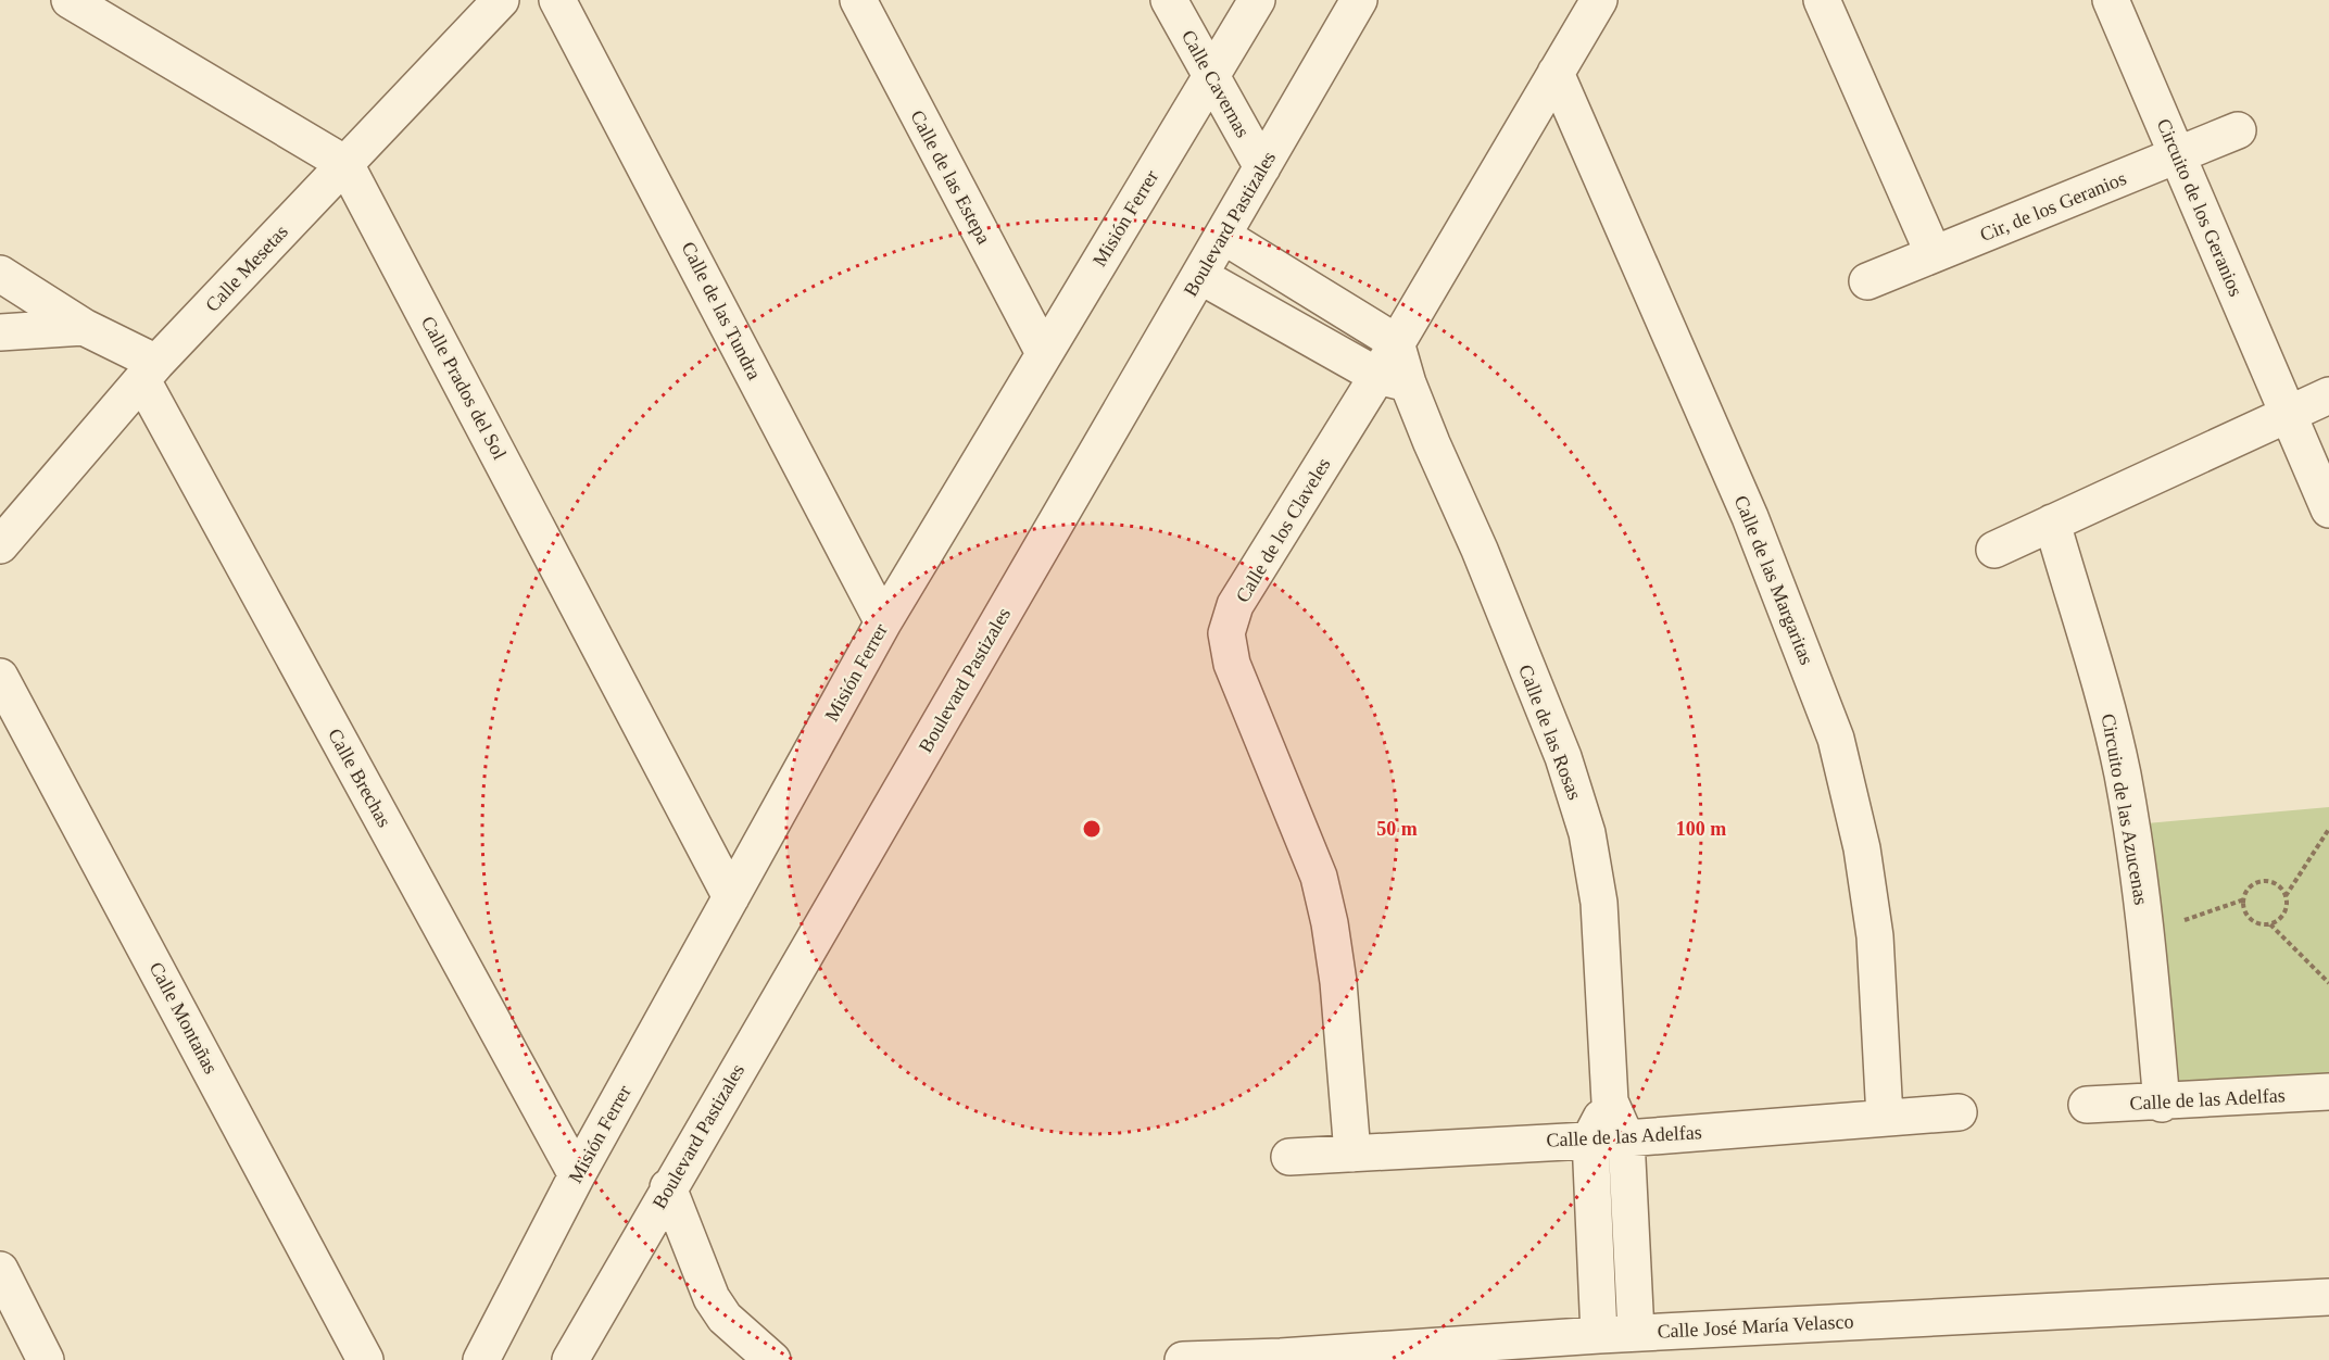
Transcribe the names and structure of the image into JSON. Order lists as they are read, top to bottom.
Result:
{
  "streets": {
    "street": [
      "Calle Cavernas",
      "Calle de las Estepa",
      "Cir, de los Geranios",
      "Circuito de los Geranios",
      "Misión Ferrer",
      "Boulevard Pastizales",
      "Calle Mesetas",
      "Calle de las Tundra",
      "Calle Prados del Sol",
      "Calle de los Claveles",
      "Calle de las Margaritas",
      "Calle de las Rosas",
      "Calle Brechas",
      "Circuito de las Azucenas",
      "Calle Montañas",
      "Calle de las Adelfas",
      "Calle José María Velasco"
    ]
  },
  "crossings": [
    ["Calle Cavernas", "Misión Ferrer"],
    ["Calle Cavernas", "Boulevard Pastizales"],
    ["Calle de las Estepa", "Misión Ferrer"],
    ["Cir, de los Geranios", "Circuito de los Geranios"],
    ["Misión Ferrer", "Calle de las Tundra"],
    ["Misión Ferrer", "Calle Prados del Sol"],
    ["Misión Ferrer", "Calle Brechas"],
    ["Calle Mesetas", "Calle Prados del Sol"],
    ["Calle Mesetas", "Calle Brechas"],
    ["Calle de los Claveles", "Calle de las Rosas"],
    ["Calle de los Claveles", "Calle de las Adelfas"],
    ["Calle de las Margaritas", "Calle de las Adelfas"],
    ["Calle de las Rosas", "Calle de las Adelfas"],
    ["Calle de las Rosas", "Calle José María Velasco"],
    ["Circuito de las Azucenas", "Calle de las Adelfas"]
  ],
  "rings": ["50 m", "100 m"]
}
